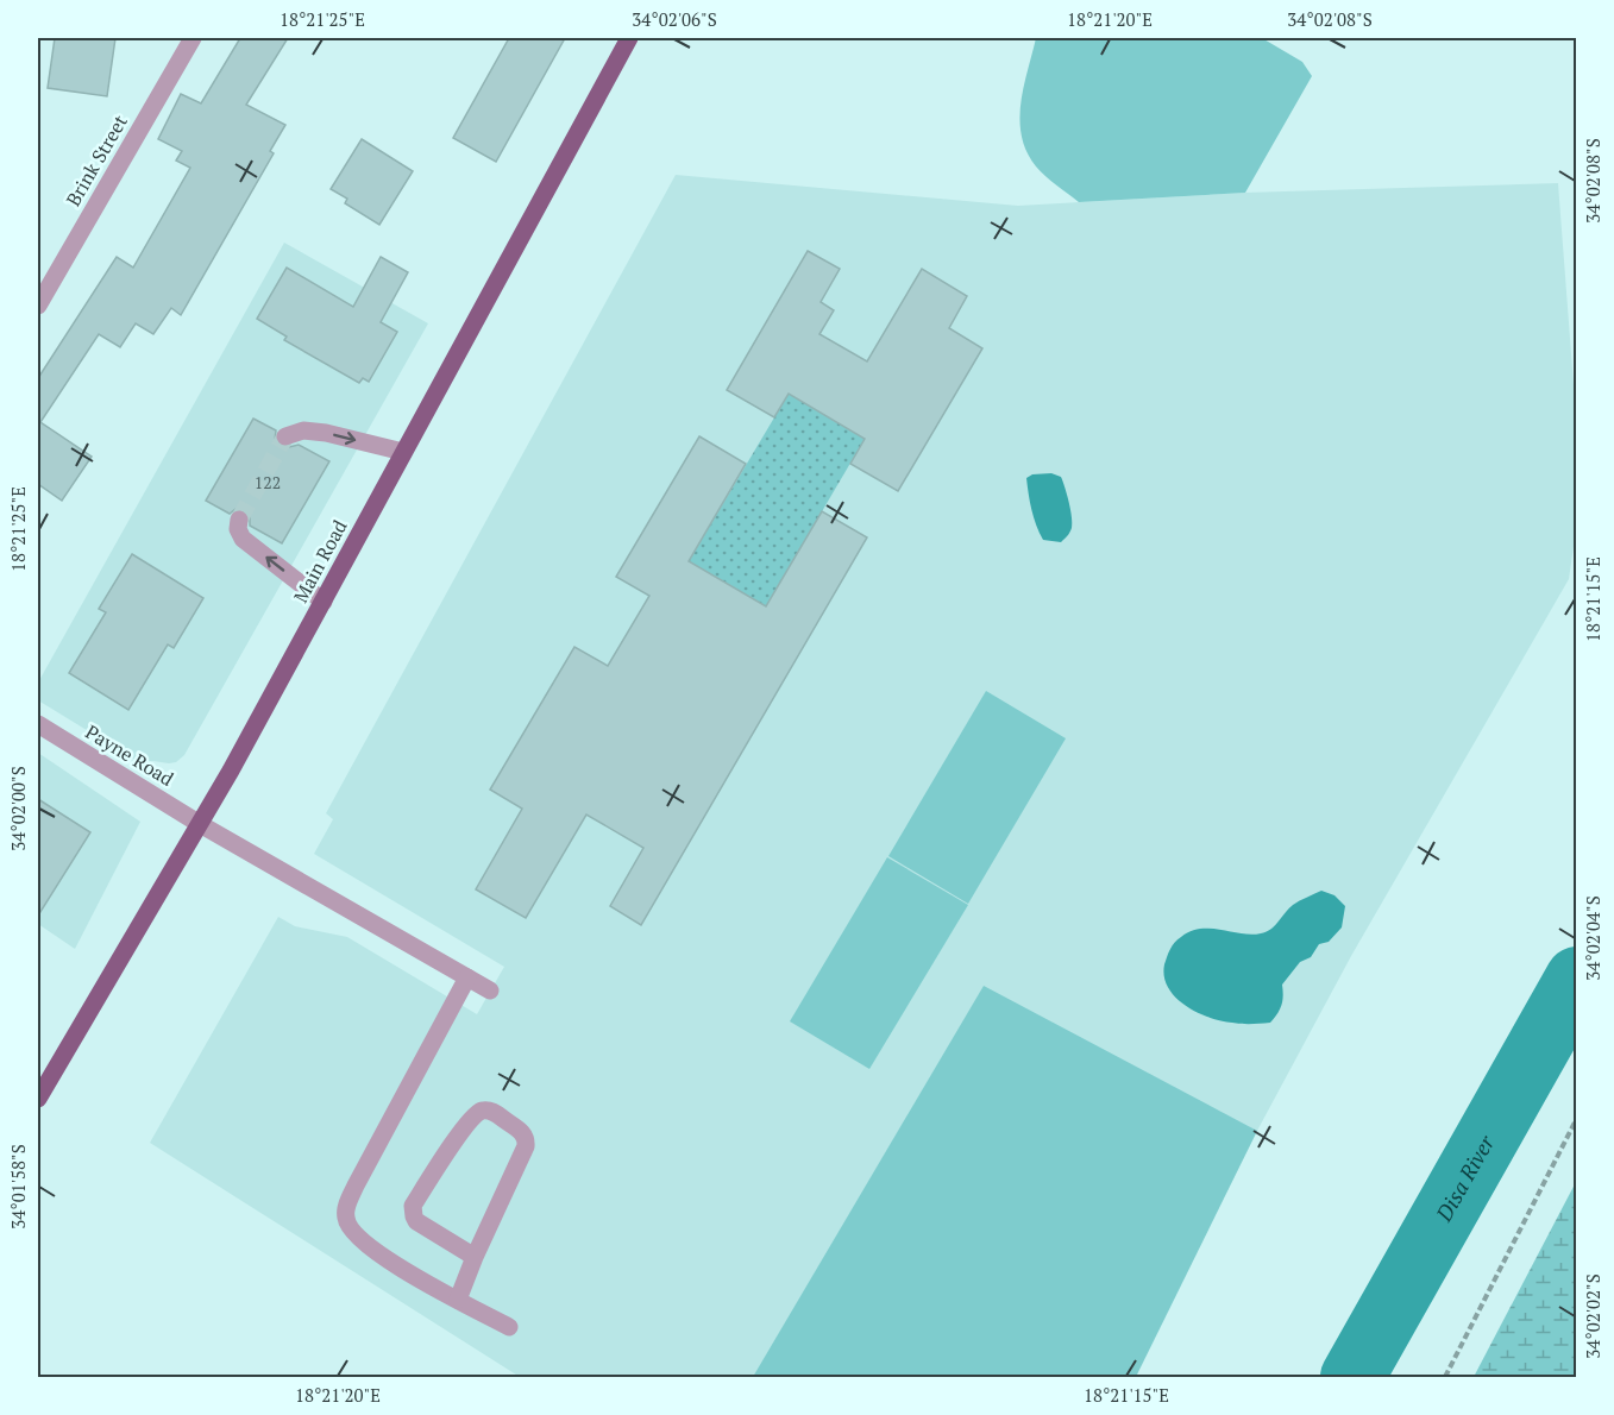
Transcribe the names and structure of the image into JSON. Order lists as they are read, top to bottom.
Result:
{
  "streets": {
    "main road": ["Main Road"],
    "street": ["Brink Street", "Payne Road"]
  },
  "crossings": [
    ["Main Road", "Payne Road"]
  ],
  "water": ["Disa River"],
  "house_numbers": ["122"],
  "coordinates": [
    "18°21'25\"E",
    "34°02'06\"S",
    "18°21'20\"E",
    "34°02'08\"S",
    "18°21'15\"E",
    "34°02'00\"S",
    "34°02'04\"S",
    "34°01'58\"S",
    "34°02'02\"S"
  ]
}
